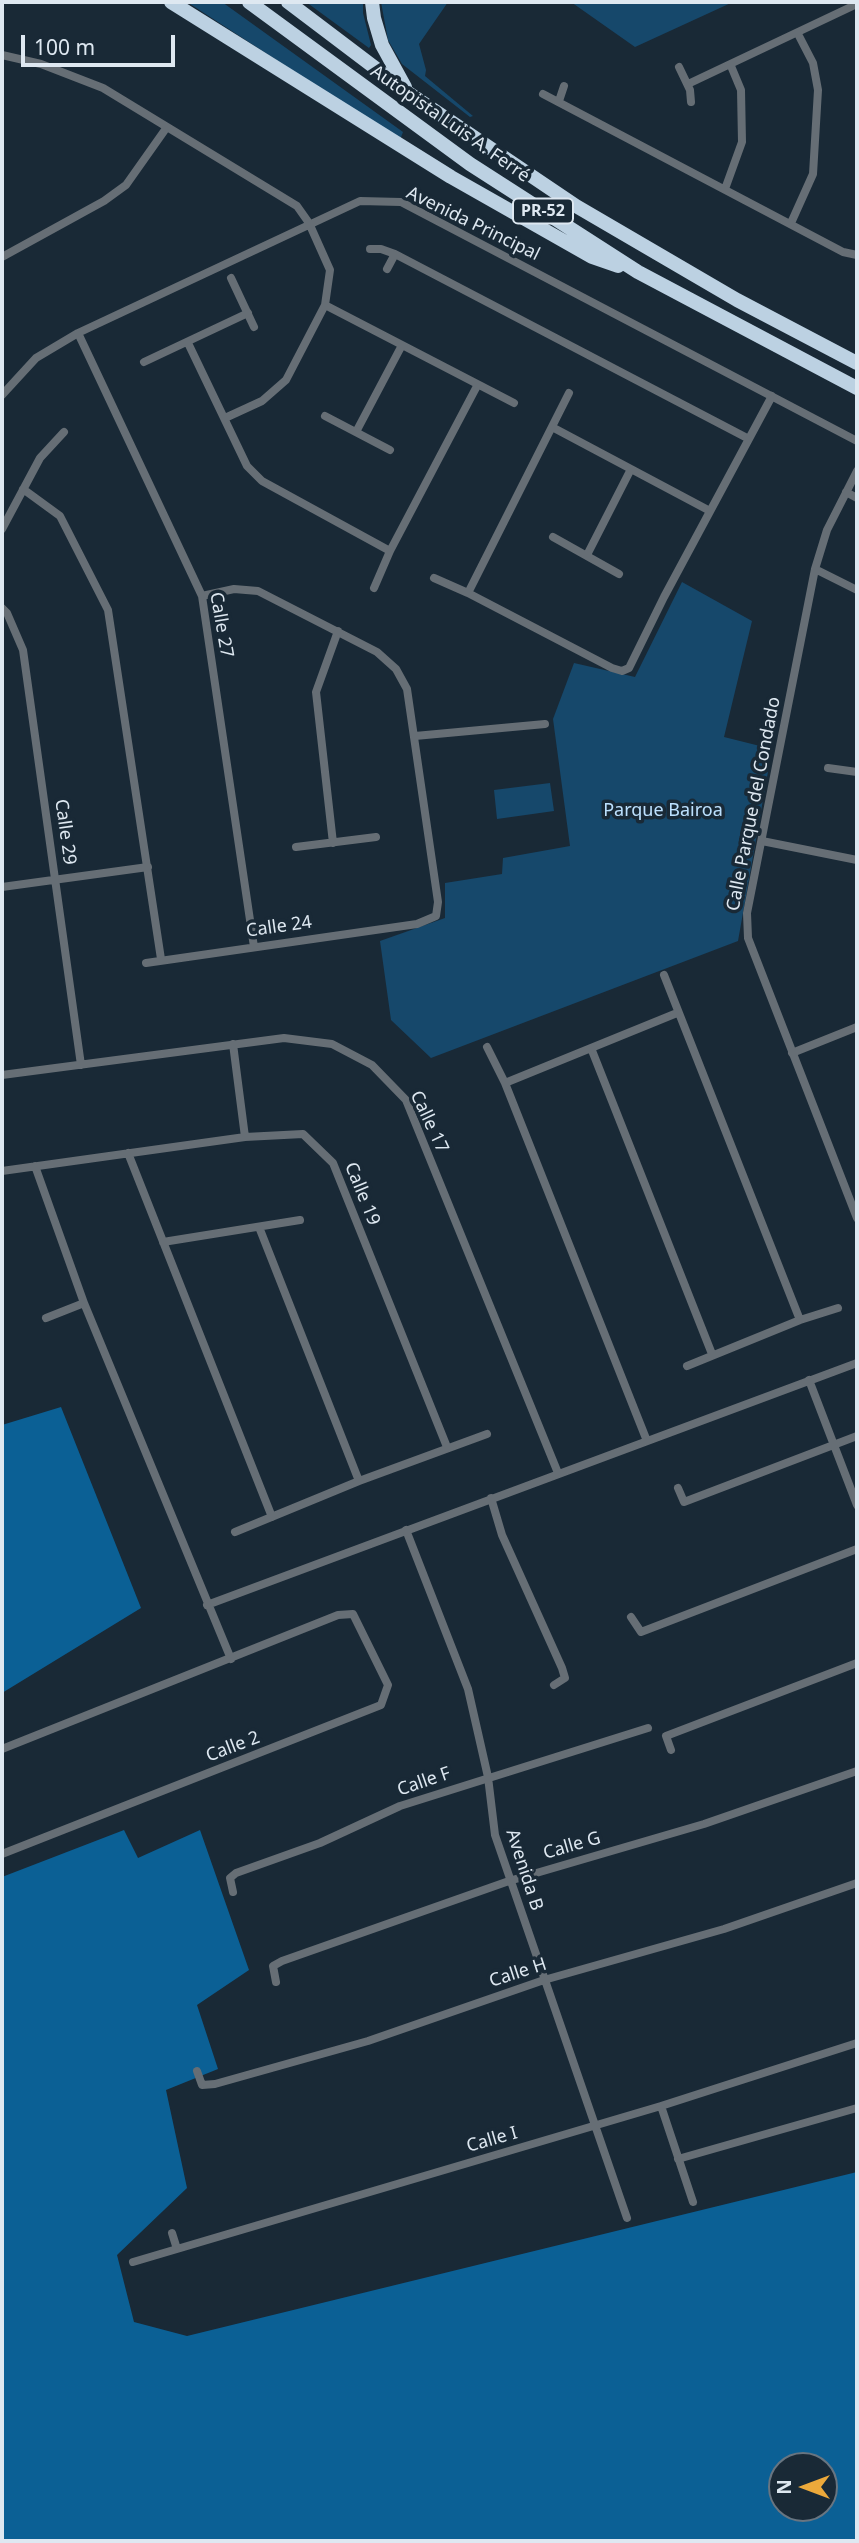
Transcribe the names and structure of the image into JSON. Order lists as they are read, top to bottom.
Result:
{
  "streets": {
    "highway": ["Autopista Luis A. Ferré", "PR-52"],
    "street": [
      "Avenida Principal",
      "Calle 27",
      "Calle Parque del Condado",
      "Calle 29",
      "Calle 24",
      "Calle 17",
      "Calle 19",
      "Calle 2",
      "Calle F",
      "Calle G",
      "Avenida B",
      "Calle H",
      "Calle I"
    ]
  },
  "crossings": [
    ["Avenida Principal", "Calle 27"],
    ["Calle 27", "Calle 24"],
    ["Calle 29", "Calle 17"],
    ["Calle F", "Avenida B"],
    ["Calle G", "Avenida B"],
    ["Avenida B", "Calle H"],
    ["Avenida B", "Calle I"]
  ],
  "parks": ["Parque Bairoa"],
  "scale_bar": "100 m",
  "north": "left"
}
